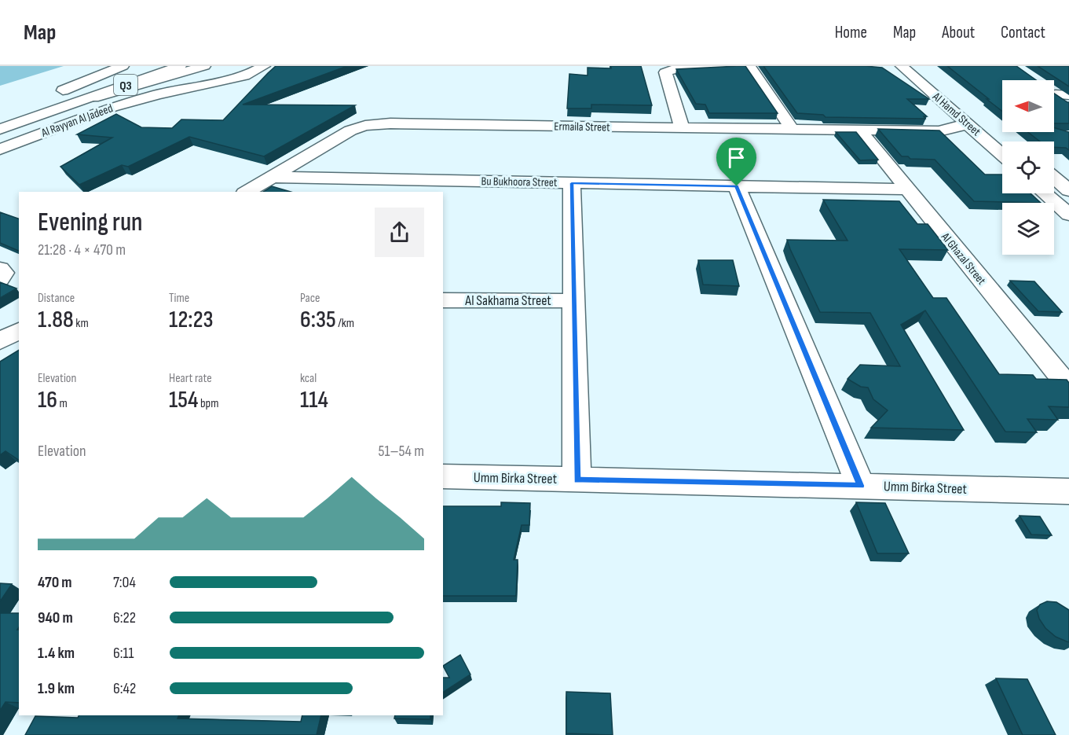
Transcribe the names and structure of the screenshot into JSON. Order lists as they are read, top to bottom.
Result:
{
  "streets": {
    "main road": [
      "Q3",
      "Al Hamd Street",
      "Al Rayyan Al Jadeed",
      "Ermaila Street",
      "Bu Bukhoora Street",
      "Al Ghazal Street",
      "Al Sakhama Street",
      "Umm Birka Street"
    ]
  },
  "crossings": [
    ["Al Hamd Street", "Ermaila Street"],
    ["Ermaila Street", "Bu Bukhoora Street"],
    ["Ermaila Street", "Al Ghazal Street"],
    ["Bu Bukhoora Street", "Al Ghazal Street"]
  ],
  "north": "left",
  "page": {
    "header": "Map",
    "nav": [
      "Home",
      "Map",
      "About",
      "Contact"
    ],
    "heading": ["Evening run", "21:28 · 4 × 470 m"],
    "stats": [
      ["Distance", "1.88 km"],
      ["Time", "12:23"],
      ["Pace", "6:35 /km"],
      ["Elevation", "16 m"],
      ["Heart rate", "154 bpm"],
      ["kcal", "114"]
    ],
    "chart": ["Elevation", "51–54 m"],
    "list": [
      {
        "name": "470 m",
        "note": "7:04"
      },
      {
        "name": "940 m",
        "note": "6:22"
      },
      {
        "name": "1.4 km",
        "note": "6:11"
      },
      {
        "name": "1.9 km",
        "note": "6:42"
      }
    ]
  }
}
